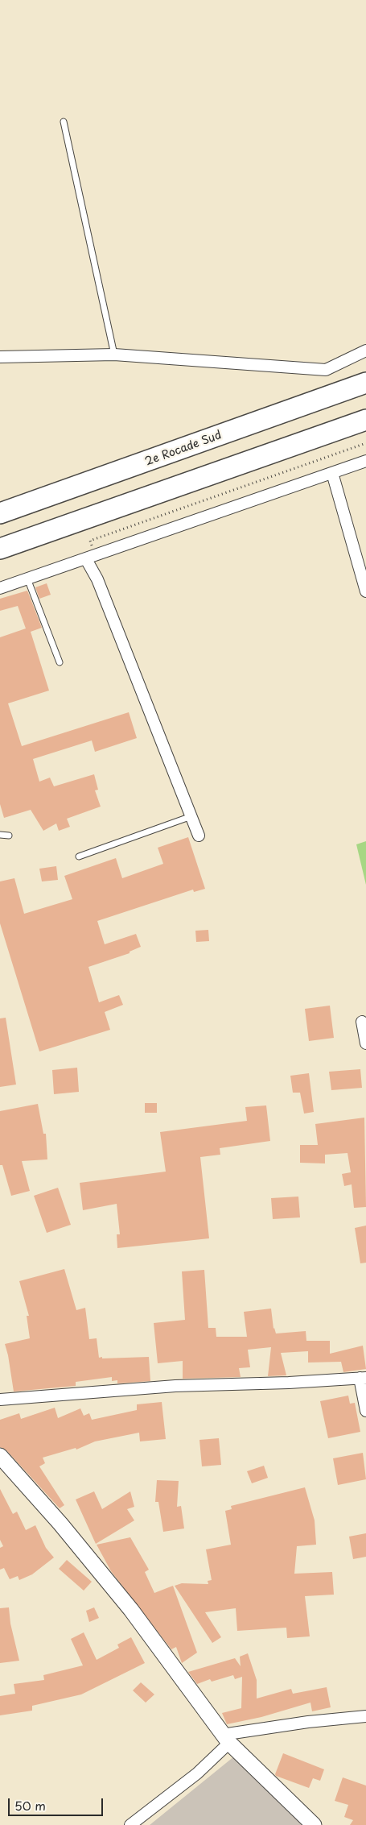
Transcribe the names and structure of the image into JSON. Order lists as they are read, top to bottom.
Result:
{
  "streets": {
    "highway": ["2e Rocade Sud"]
  },
  "scale_bar": "50 m"
}
